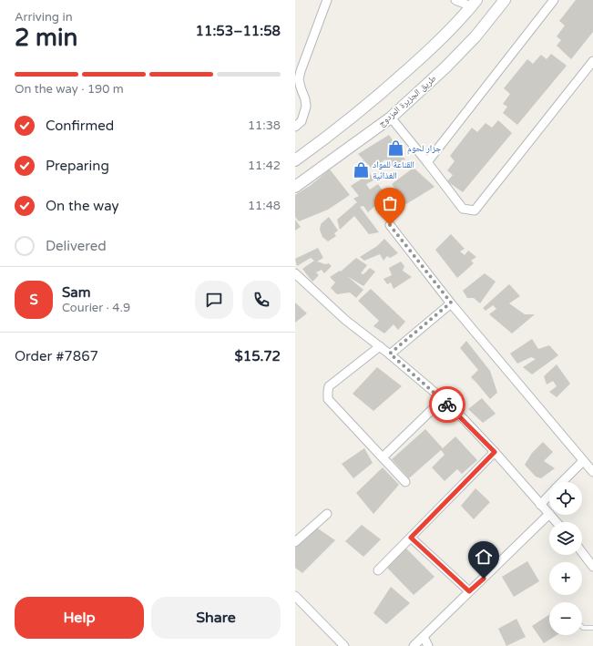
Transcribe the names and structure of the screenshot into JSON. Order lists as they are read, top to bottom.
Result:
{
  "streets": {
    "main road": ["طريق الجزيرة المزدوج"]
  },
  "places": {
    "shop": ["جزار لحوم", "القناعة للمواد الغذائية"]
  },
  "page": {
    "heading": ["2 min", "Arriving in", "11:53–11:58"],
    "panel": [
      "Sam",
      "Courier · 4.9",
      "Order #7867",
      "$15.72"
    ],
    "bar": "On the way · 190 m",
    "list": [
      ["Confirmed", "11:38"],
      ["Preparing", "11:42"],
      ["On the way", "11:48"],
      "Delivered"
    ],
    "round": "S",
    "map_buttons": ["+", "−"],
    "buttons": ["Help", "Share"]
  }
}
